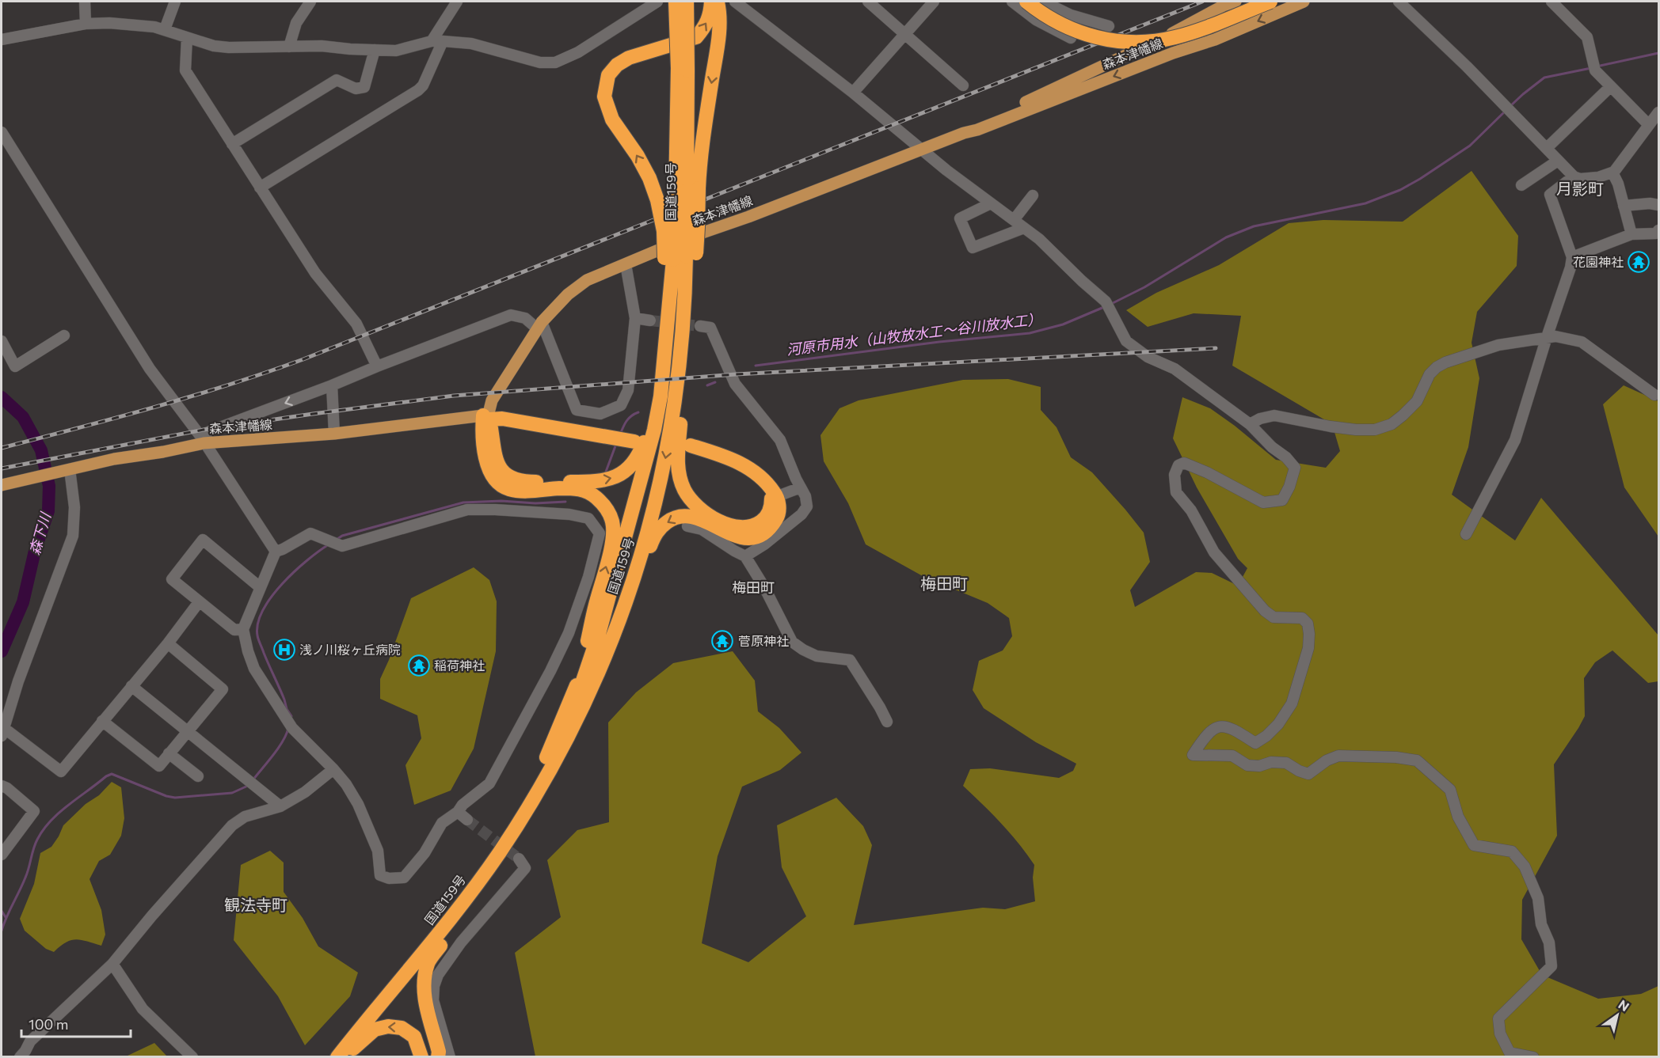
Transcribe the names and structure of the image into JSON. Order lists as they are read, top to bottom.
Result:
{
  "streets": {
    "highway": ["国道159号"],
    "main road": ["森本津幡線"]
  },
  "districts": [
    "月影町",
    "梅田町",
    "梅田町",
    "観法寺町"
  ],
  "water": ["河原市用水（山牧放水工～谷川放水工）", "森下川"],
  "places": {
    "temple": ["花園神社", "菅原神社", "稲荷神社"],
    "hospital": ["浅ノ川桜ヶ丘病院"]
  },
  "scale_bar": "100 m",
  "north": "top right"
}
